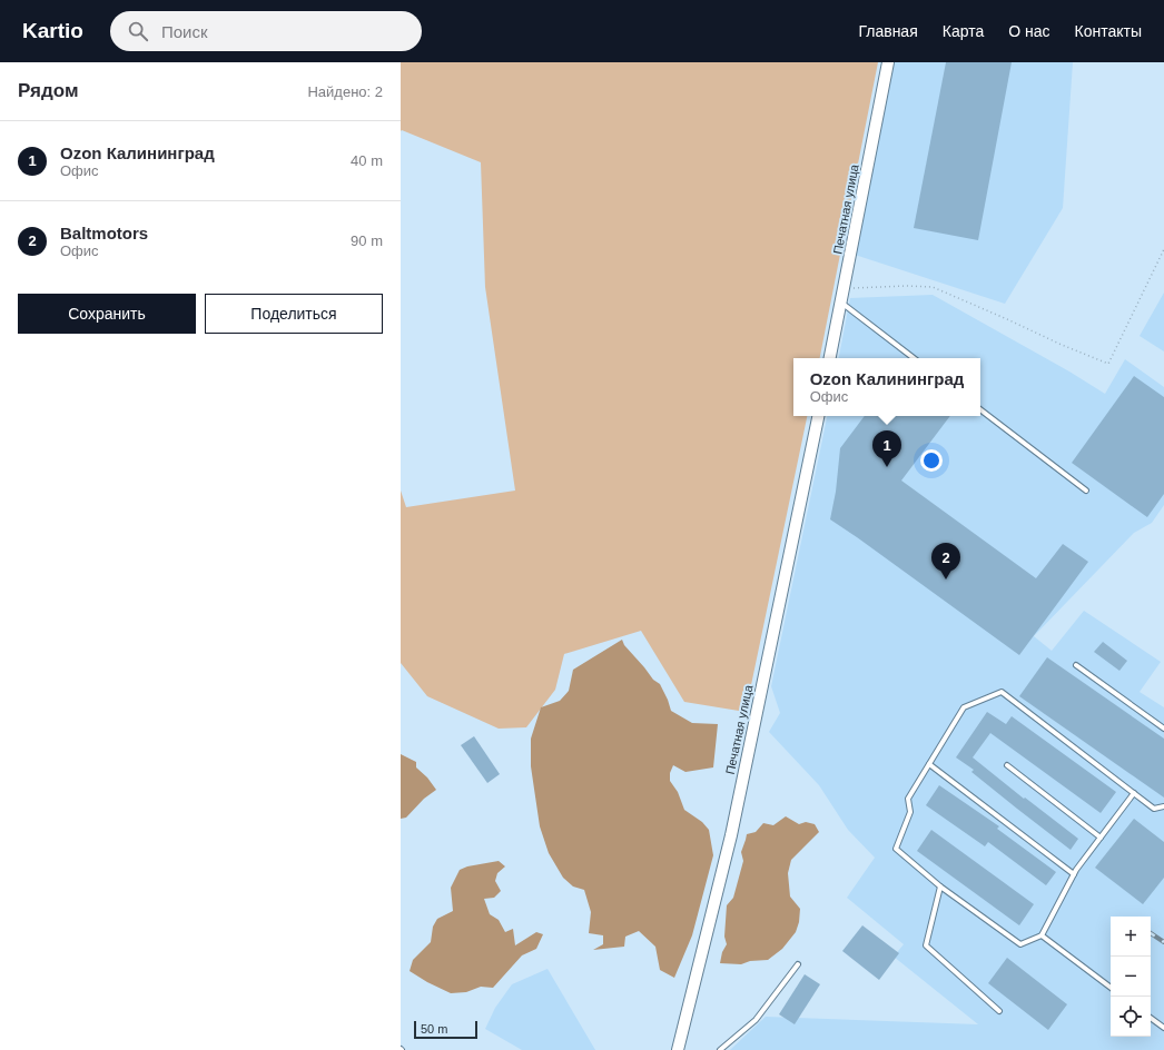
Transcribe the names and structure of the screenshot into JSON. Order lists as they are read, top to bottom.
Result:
{
  "streets": {
    "street": ["Печатная улица"]
  },
  "scale_bar": "50 m",
  "page": {
    "header": "Kartio",
    "search": "Поиск",
    "nav": [
      "Главная",
      "Карта",
      "О нас",
      "Контакты"
    ],
    "heading": ["Рядом", "Найдено: 2"],
    "list": [
      {
        "mark": "1",
        "name": "Ozon Калининград",
        "note": "Офис",
        "value": "40 m"
      },
      {
        "mark": "2",
        "name": "Baltmotors",
        "note": "Офис",
        "value": "90 m"
      }
    ],
    "buttons": ["Сохранить", "Поделиться"],
    "popup": ["Ozon Калининград", "Офис"],
    "pins": ["1", "2"],
    "map_buttons": ["+", "−"],
    "scale": "50 m"
  }
}
